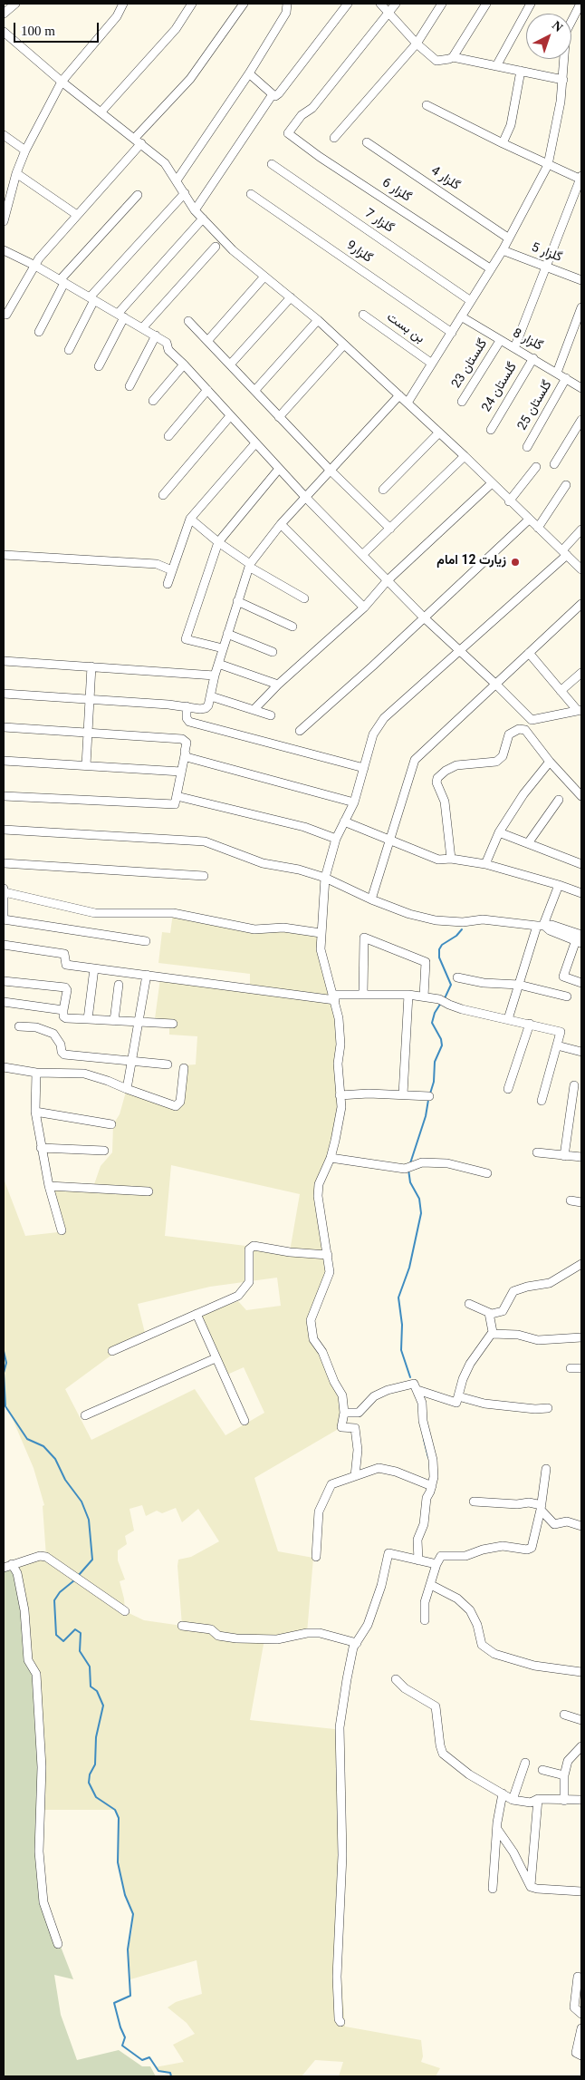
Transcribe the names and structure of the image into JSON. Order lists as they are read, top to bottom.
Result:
{
  "streets": {
    "street": [
      "گلزار 4",
      "گلزار 6",
      "گلزار 7",
      "گلزار9",
      "گلزار 5",
      "بن بست",
      "گلزار 8",
      "گلستان 23",
      "گلستان 24",
      "گلستان 25"
    ]
  },
  "crossings": [
    ["گلزار 8", "گلستان 23"],
    ["گلزار 8", "گلستان 24"],
    ["گلزار 8", "گلستان 25"]
  ],
  "places": ["زیارت 12 امام"],
  "scale_bar": "100 m",
  "north": "top right"
}
